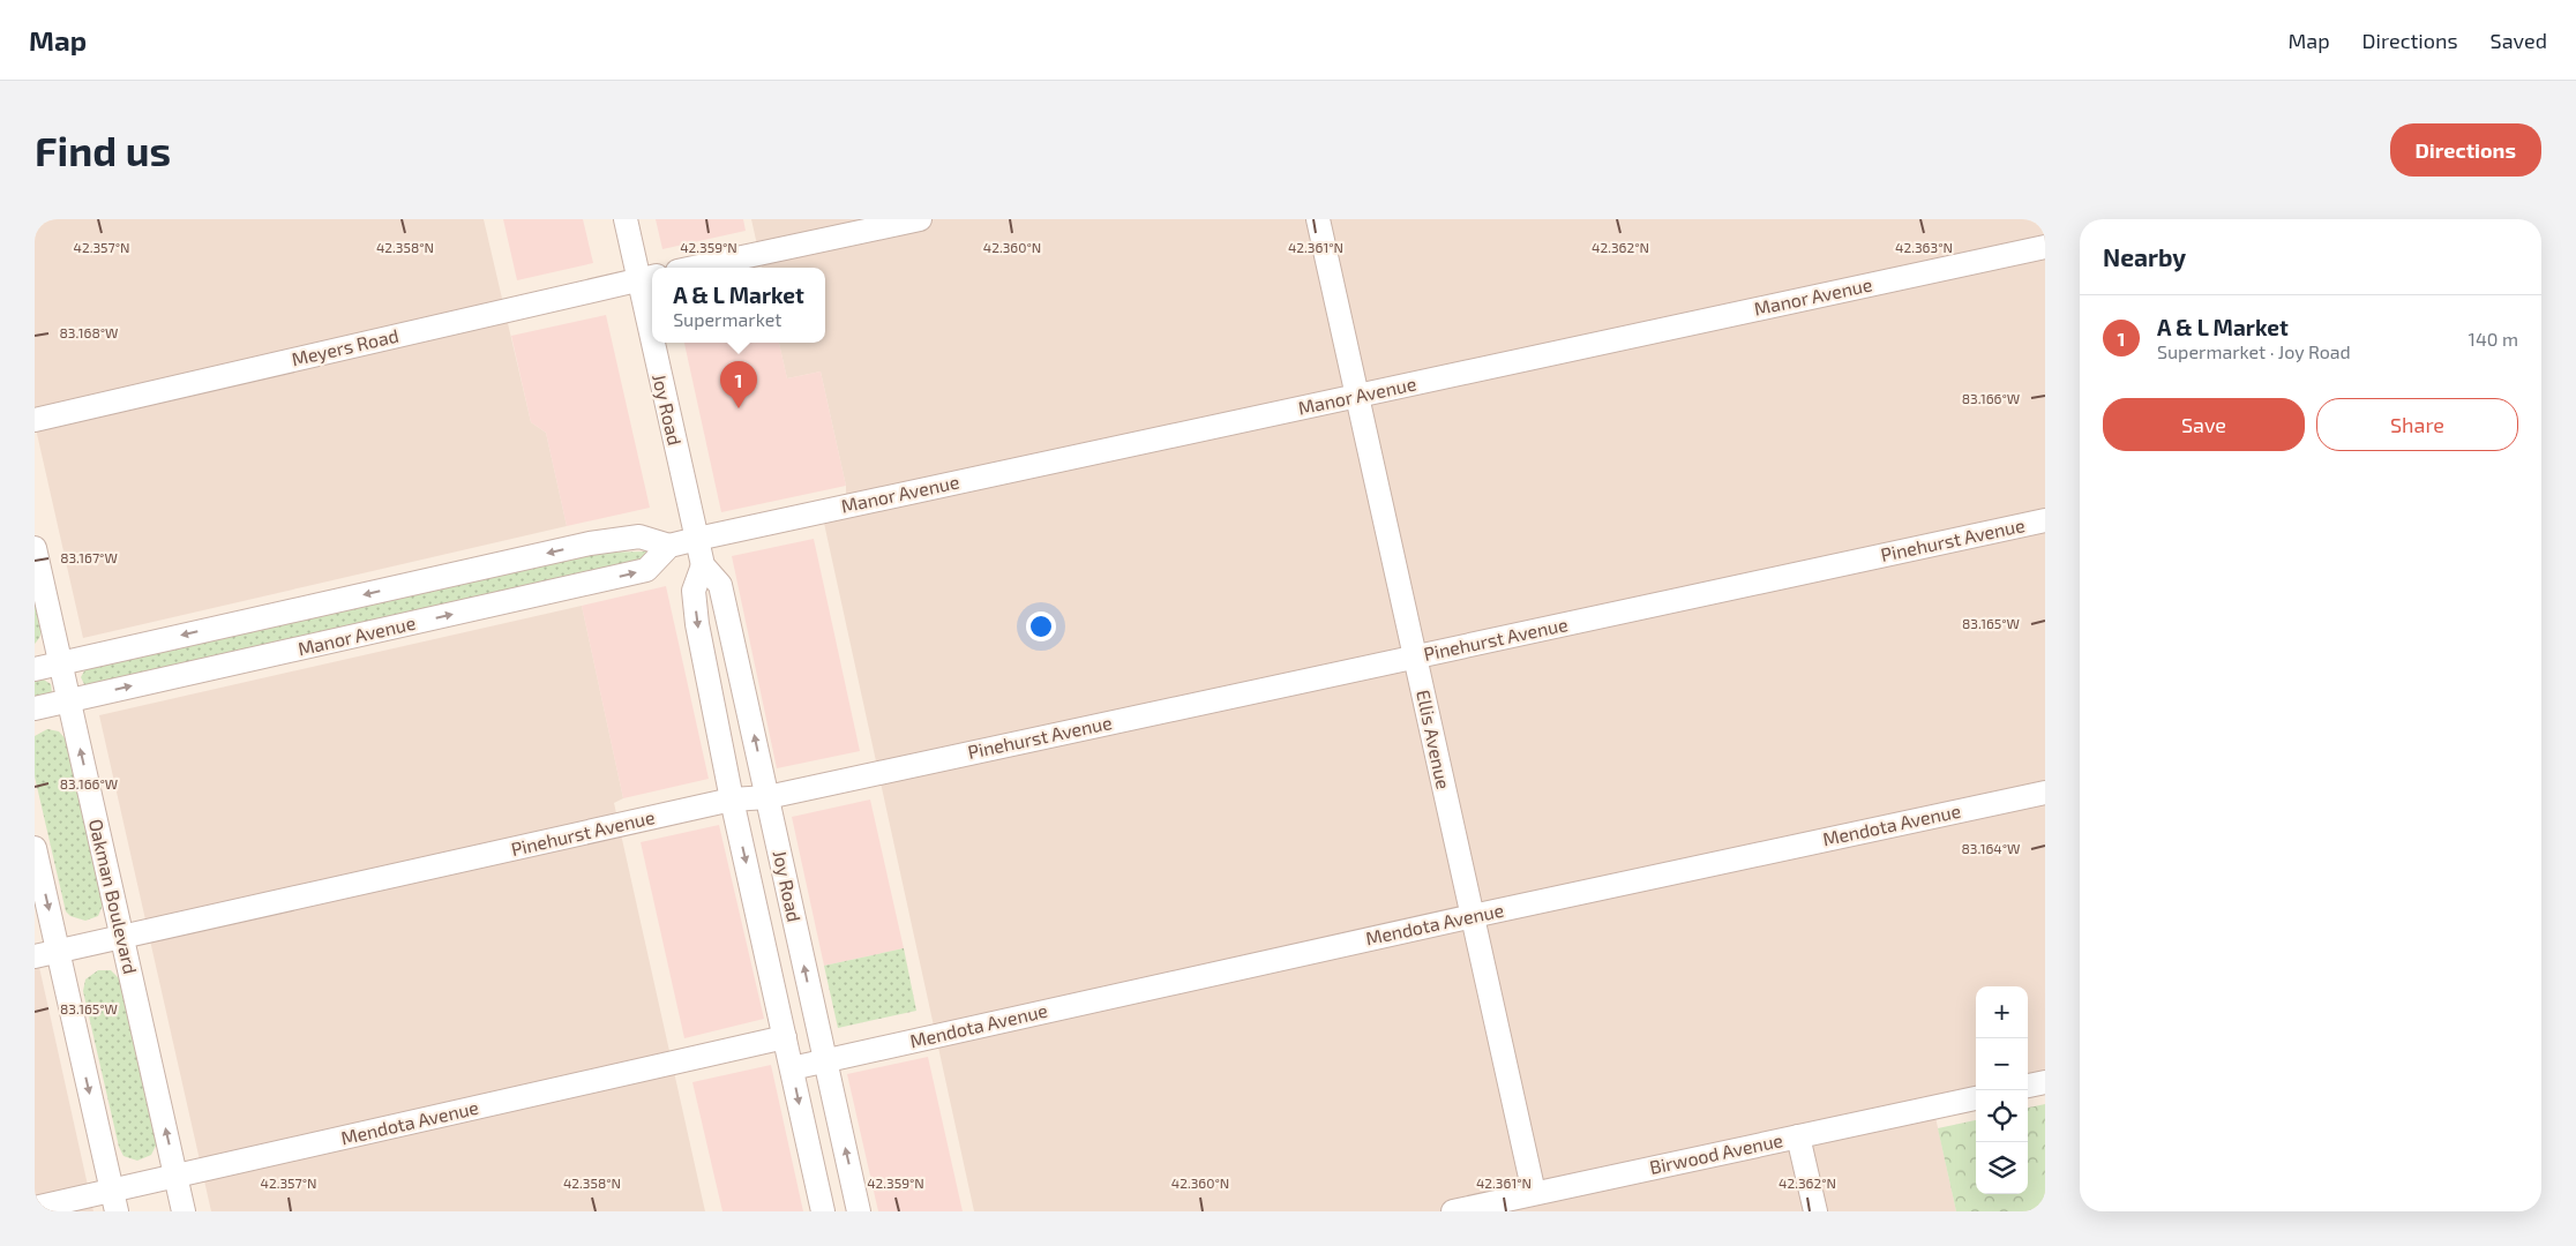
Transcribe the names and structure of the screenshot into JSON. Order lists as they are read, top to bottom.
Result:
{
  "streets": {
    "street": [
      "Manor Avenue",
      "Meyers Road",
      "Joy Road",
      "Pinehurst Avenue",
      "Ellis Avenue",
      "Mendota Avenue",
      "Oakman Boulevard",
      "Birwood Avenue"
    ]
  },
  "crossings": [
    ["Manor Avenue", "Joy Road"],
    ["Manor Avenue", "Ellis Avenue"],
    ["Manor Avenue", "Oakman Boulevard"],
    ["Meyers Road", "Joy Road"],
    ["Joy Road", "Pinehurst Avenue"],
    ["Joy Road", "Mendota Avenue"],
    ["Pinehurst Avenue", "Ellis Avenue"],
    ["Pinehurst Avenue", "Oakman Boulevard"],
    ["Ellis Avenue", "Mendota Avenue"],
    ["Ellis Avenue", "Birwood Avenue"],
    ["Mendota Avenue", "Oakman Boulevard"]
  ],
  "page": {
    "header": "Map",
    "nav": ["Map", "Directions", "Saved"],
    "buttons": [
      "Directions",
      ["Save", "Share"]
    ],
    "title": "Find us",
    "heading": "Nearby",
    "popup": ["A & L Market", "Supermarket"],
    "list": [
      {
        "mark": "1",
        "name": "A & L Market",
        "note": "Supermarket · Joy Road",
        "value": "140 m"
      }
    ],
    "pins": "1",
    "map_buttons": ["+", "−"]
  },
  "coordinates": [
    "42.357°N",
    "42.358°N",
    "42.359°N",
    "42.360°N",
    "42.361°N",
    "42.363°N",
    "42.362°N",
    "83.168°W",
    "83.166°W",
    "83.167°W",
    "83.165°W",
    "83.164°W"
  ]
}
